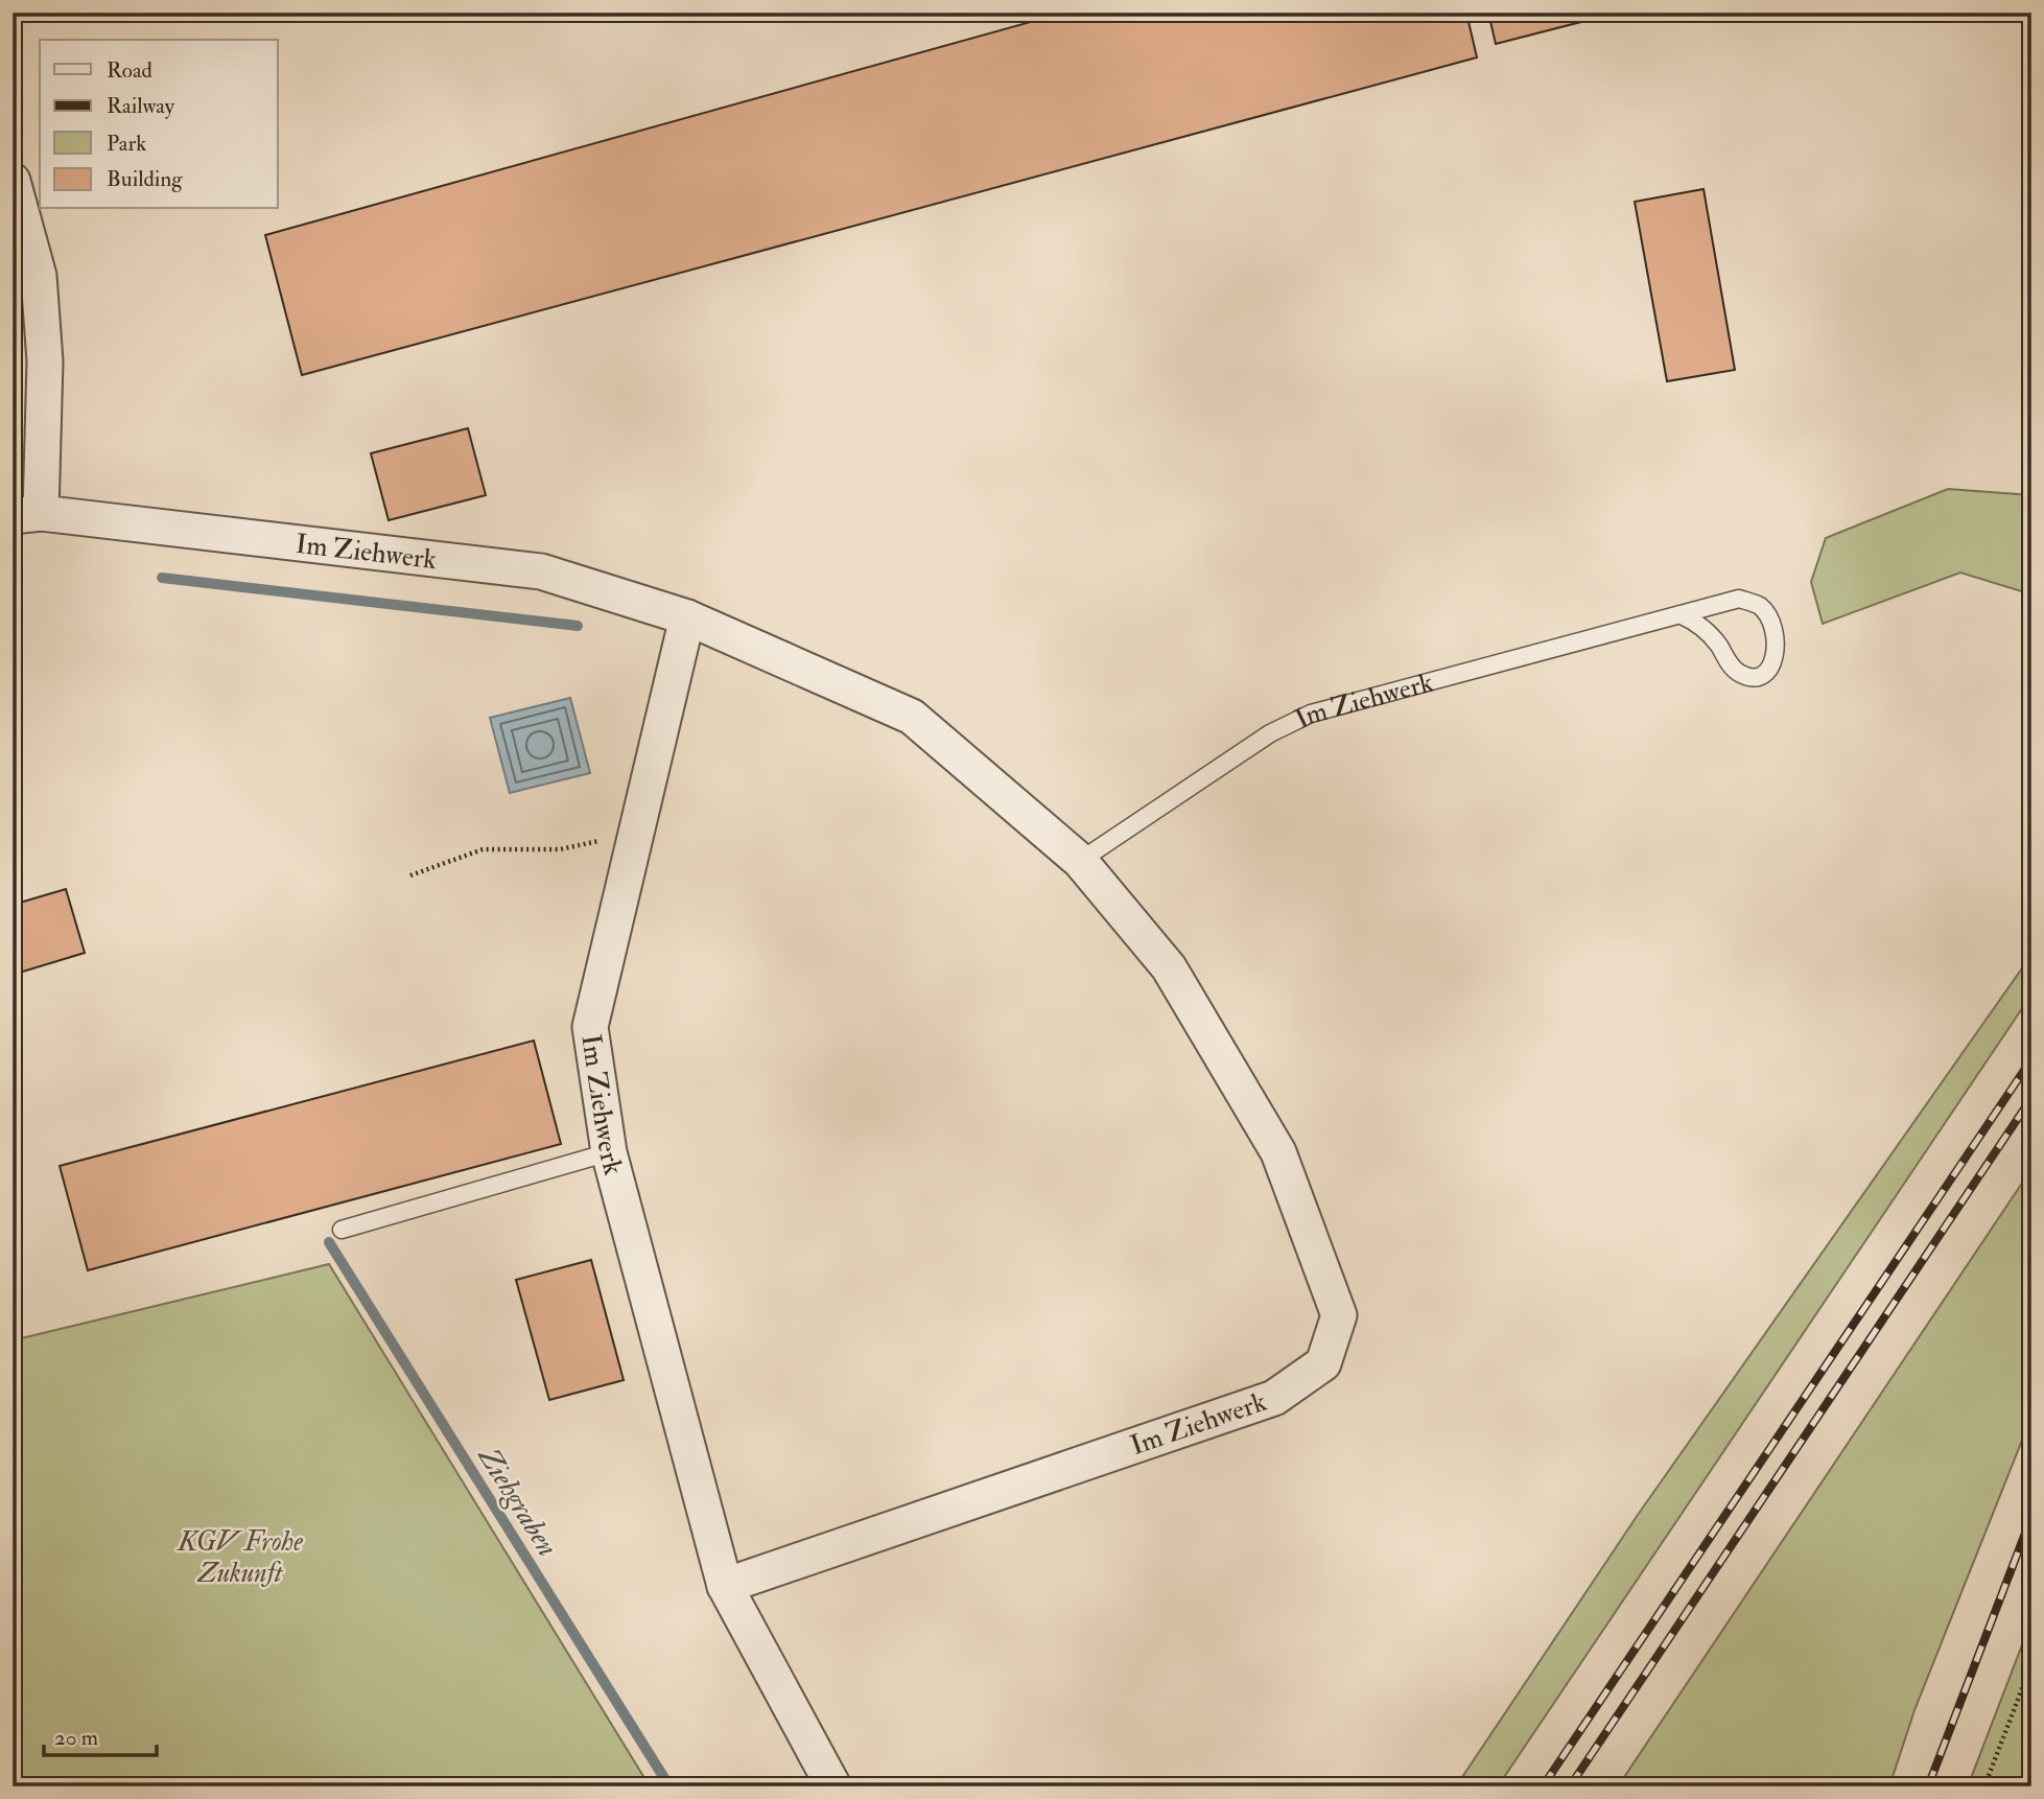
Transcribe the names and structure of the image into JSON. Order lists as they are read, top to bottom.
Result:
{
  "streets": {
    "street": ["Im Ziehwerk"]
  },
  "water": ["Ziehgraben"],
  "parks": ["KGV Frohe Zukunft"],
  "legend": [
    "Road",
    "Railway",
    "Park",
    "Building"
  ],
  "scale_bar": "20 m"
}
